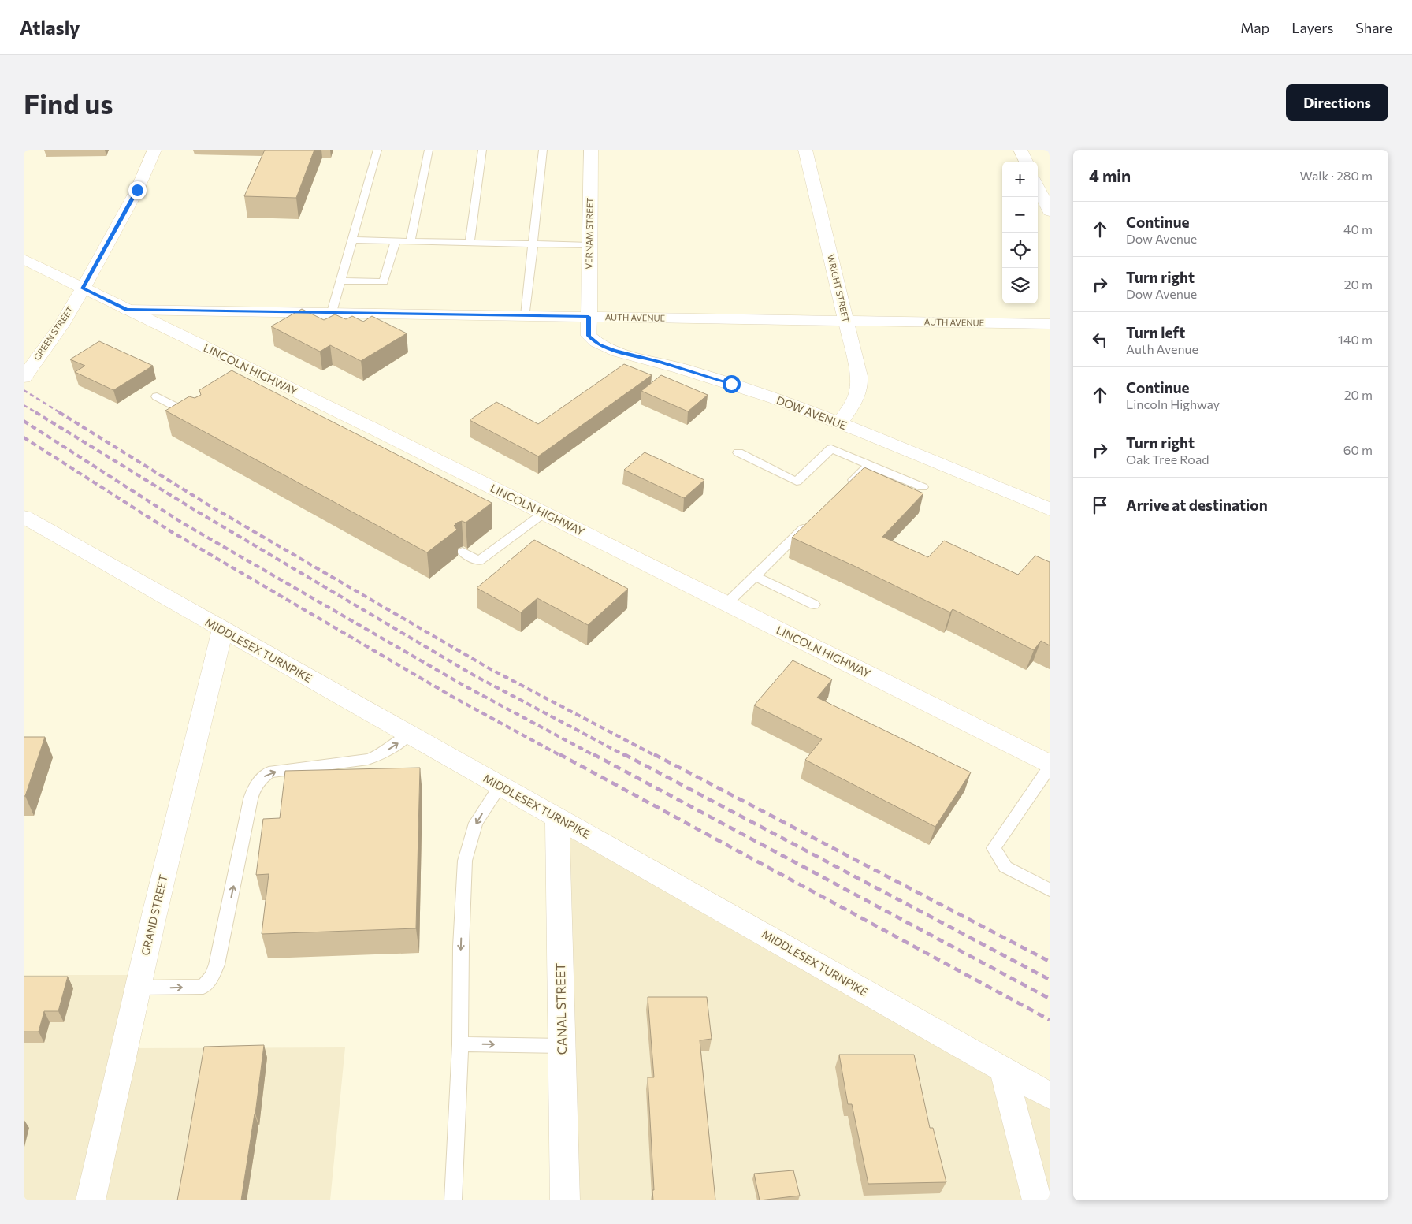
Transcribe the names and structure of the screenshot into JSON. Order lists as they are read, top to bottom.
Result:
{
  "streets": {
    "street": [
      "VERNAM STREET",
      "WRIGHT STREET",
      "AUTH AVENUE",
      "GREEN STREET",
      "LINCOLN HIGHWAY",
      "DOW AVENUE",
      "MIDDLESEX TURNPIKE",
      "GRAND STREET",
      "CANAL STREET"
    ]
  },
  "crossings": [
    ["VERNAM STREET", "AUTH AVENUE"],
    ["VERNAM STREET", "DOW AVENUE"],
    ["WRIGHT STREET", "AUTH AVENUE"],
    ["WRIGHT STREET", "DOW AVENUE"],
    ["AUTH AVENUE", "LINCOLN HIGHWAY"],
    ["AUTH AVENUE", "DOW AVENUE"],
    ["GREEN STREET", "LINCOLN HIGHWAY"],
    ["MIDDLESEX TURNPIKE", "GRAND STREET"],
    ["MIDDLESEX TURNPIKE", "CANAL STREET"]
  ],
  "page": {
    "header": "Atlasly",
    "nav": ["Map", "Layers", "Share"],
    "buttons": "Directions",
    "title": "Find us",
    "heading": ["4 min", "Walk · 280 m"],
    "map_buttons": ["+", "−"],
    "list": [
      ["Continue", "Dow Avenue", "40 m"],
      ["Turn right", "Dow Avenue", "20 m"],
      ["Turn left", "Auth Avenue", "140 m"],
      ["Continue", "Lincoln Highway", "20 m"],
      ["Turn right", "Oak Tree Road", "60 m"],
      "Arrive at destination"
    ]
  }
}
